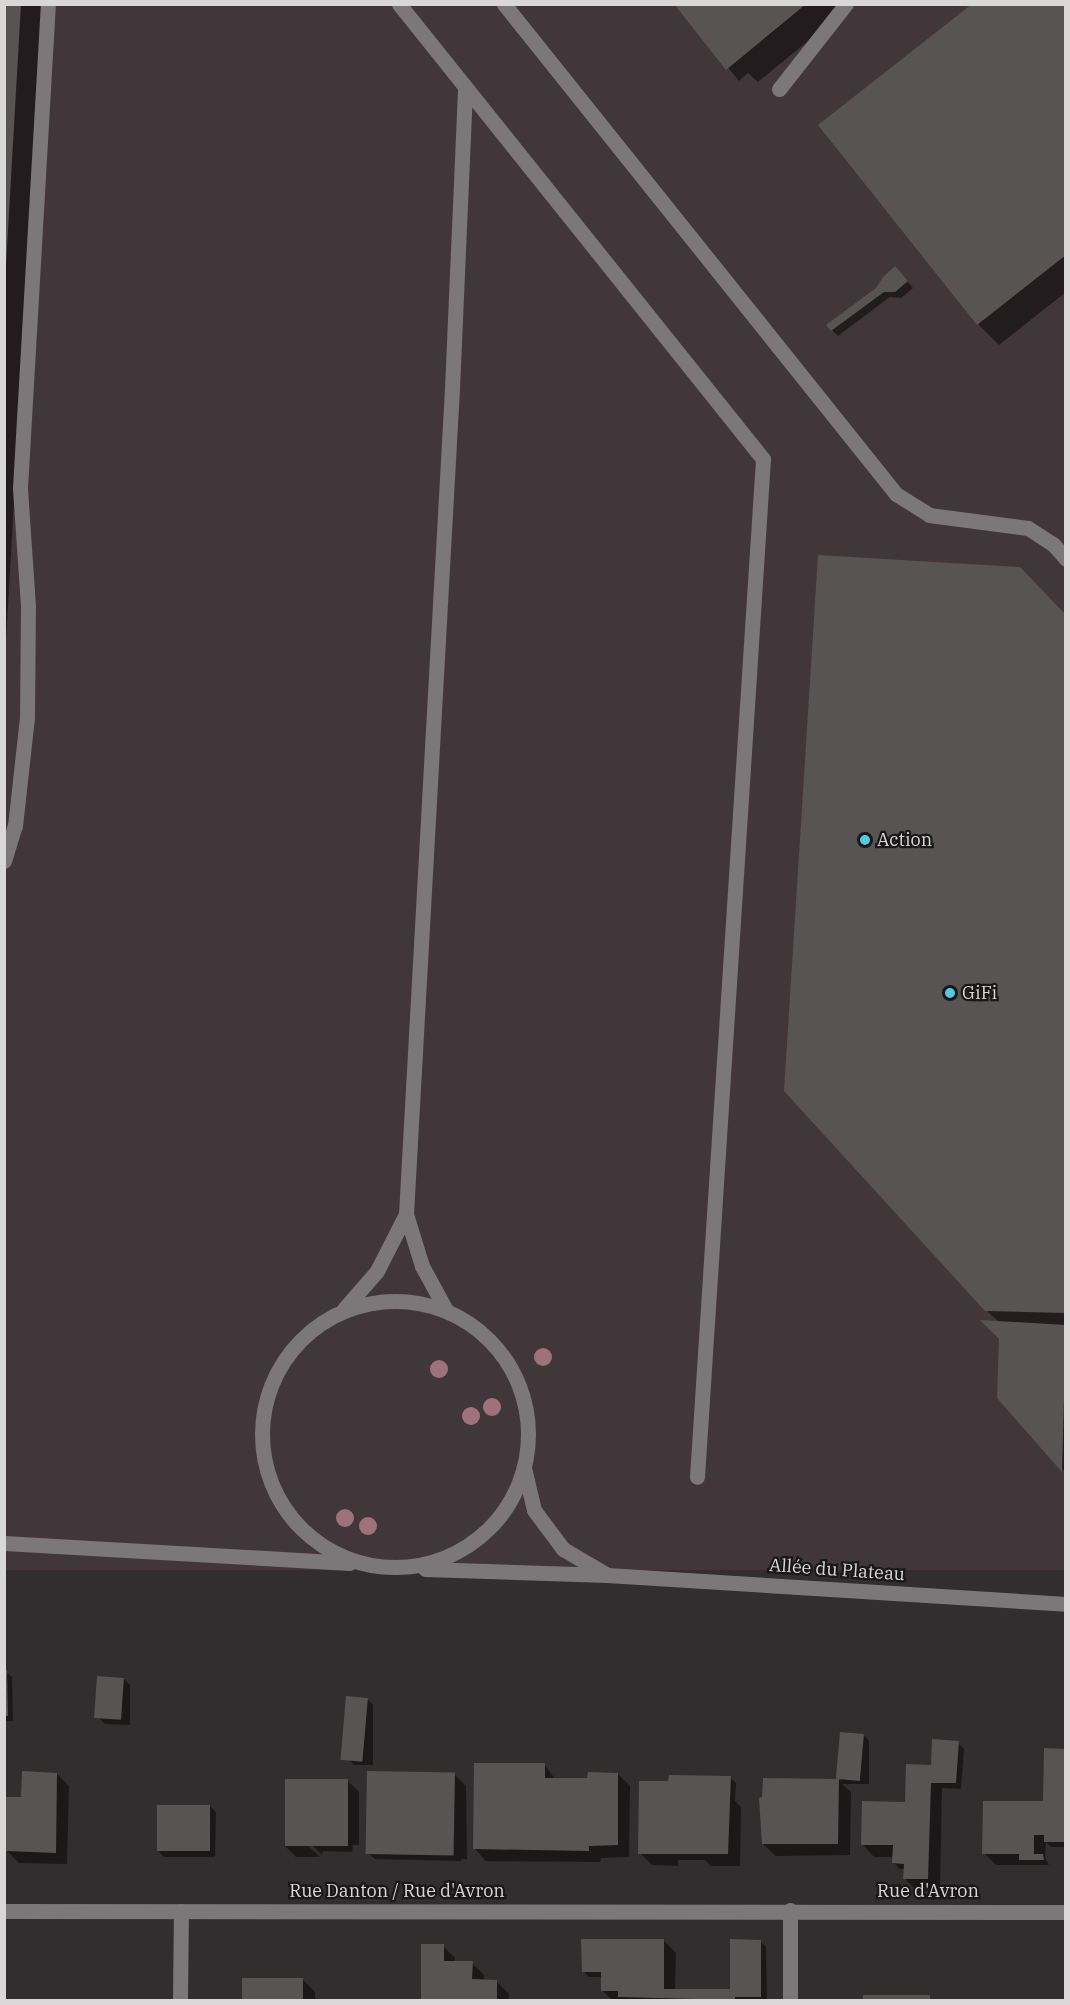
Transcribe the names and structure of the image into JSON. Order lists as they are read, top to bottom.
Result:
{
  "streets": {
    "street": ["Allée du Plateau", "Rue Danton / Rue d'Avron", "Rue d'Avron"]
  },
  "crossings": [
    ["Rue Danton / Rue d'Avron", "Rue d'Avron"]
  ],
  "places": ["Action", "GiFi"]
}
